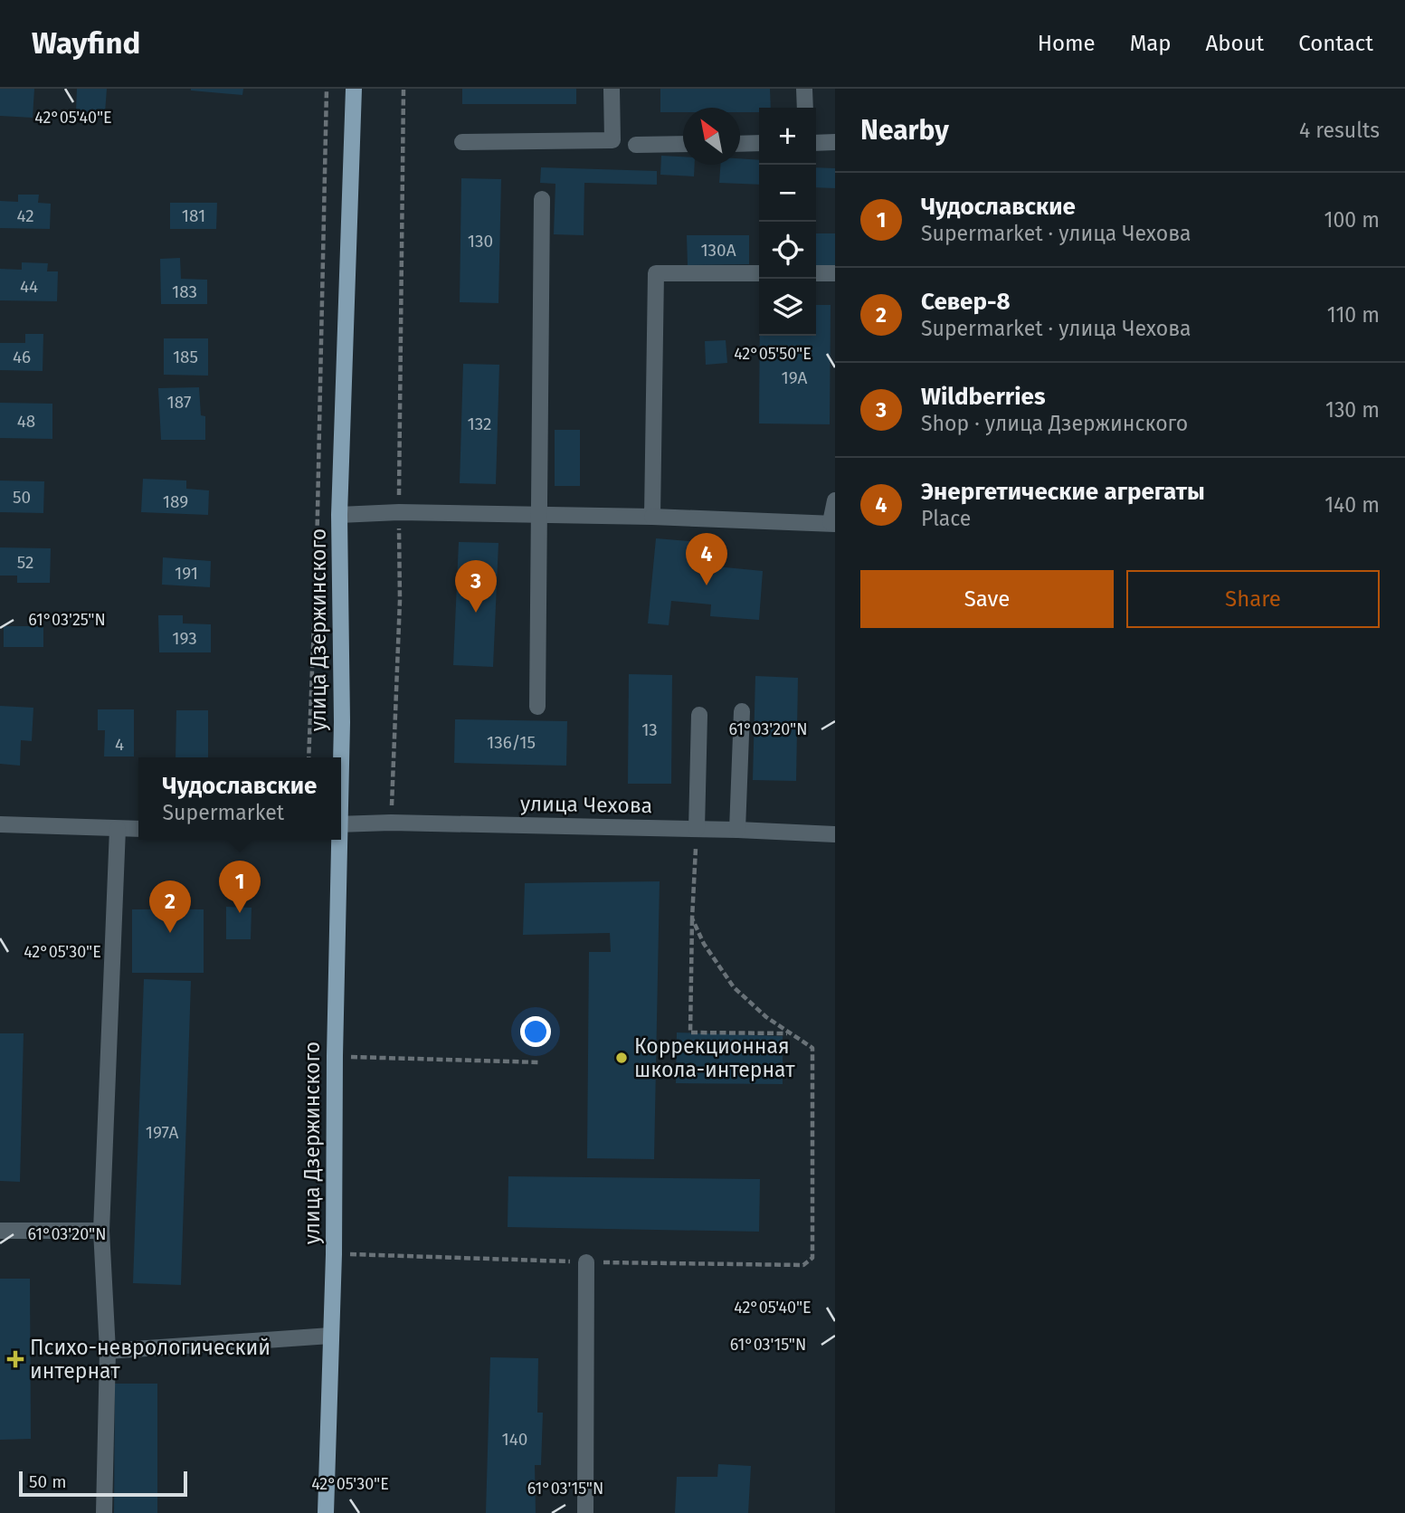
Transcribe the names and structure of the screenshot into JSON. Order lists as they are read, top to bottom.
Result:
{
  "streets": {
    "main road": ["улица Дзержинского"],
    "street": ["улица Чехова"]
  },
  "places": {
    "other": ["Коррекционная школа-интернат"],
    "health": ["Психо-неврологический интернат"]
  },
  "house_numbers": [
    "42",
    "181",
    "130",
    "130А",
    "44",
    "183",
    "46",
    "185",
    "19А",
    "187",
    "48",
    "132",
    "50",
    "189",
    "52",
    "191",
    "193",
    "13",
    "136/15",
    "4",
    "197А",
    "140"
  ],
  "scale_bar": "50 m",
  "north": "top left",
  "page": {
    "header": "Wayfind",
    "nav": [
      "Home",
      "Map",
      "About",
      "Contact"
    ],
    "heading": ["Nearby", "4 results"],
    "map_buttons": ["+", "−"],
    "list": [
      {
        "mark": "1",
        "name": "Чудославские",
        "note": "Supermarket · улица Чехова",
        "value": "100 m"
      },
      {
        "mark": "2",
        "name": "Север-8",
        "note": "Supermarket · улица Чехова",
        "value": "110 m"
      },
      {
        "mark": "3",
        "name": "Wildberries",
        "note": "Shop · улица Дзержинского",
        "value": "130 m"
      },
      {
        "mark": "4",
        "name": "Энергетические агрегаты",
        "note": "Place",
        "value": "140 m"
      }
    ],
    "pins": [
      "4",
      "3",
      "1",
      "2"
    ],
    "buttons": ["Save", "Share"],
    "popup": ["Чудославские", "Supermarket"],
    "scale": "50 m"
  },
  "coordinates": [
    "42°05'40\"E",
    "42°05'50\"E",
    "61°03'25\"N",
    "61°03'20\"N",
    "42°05'30\"E",
    "61°03'15\"N"
  ]
}
